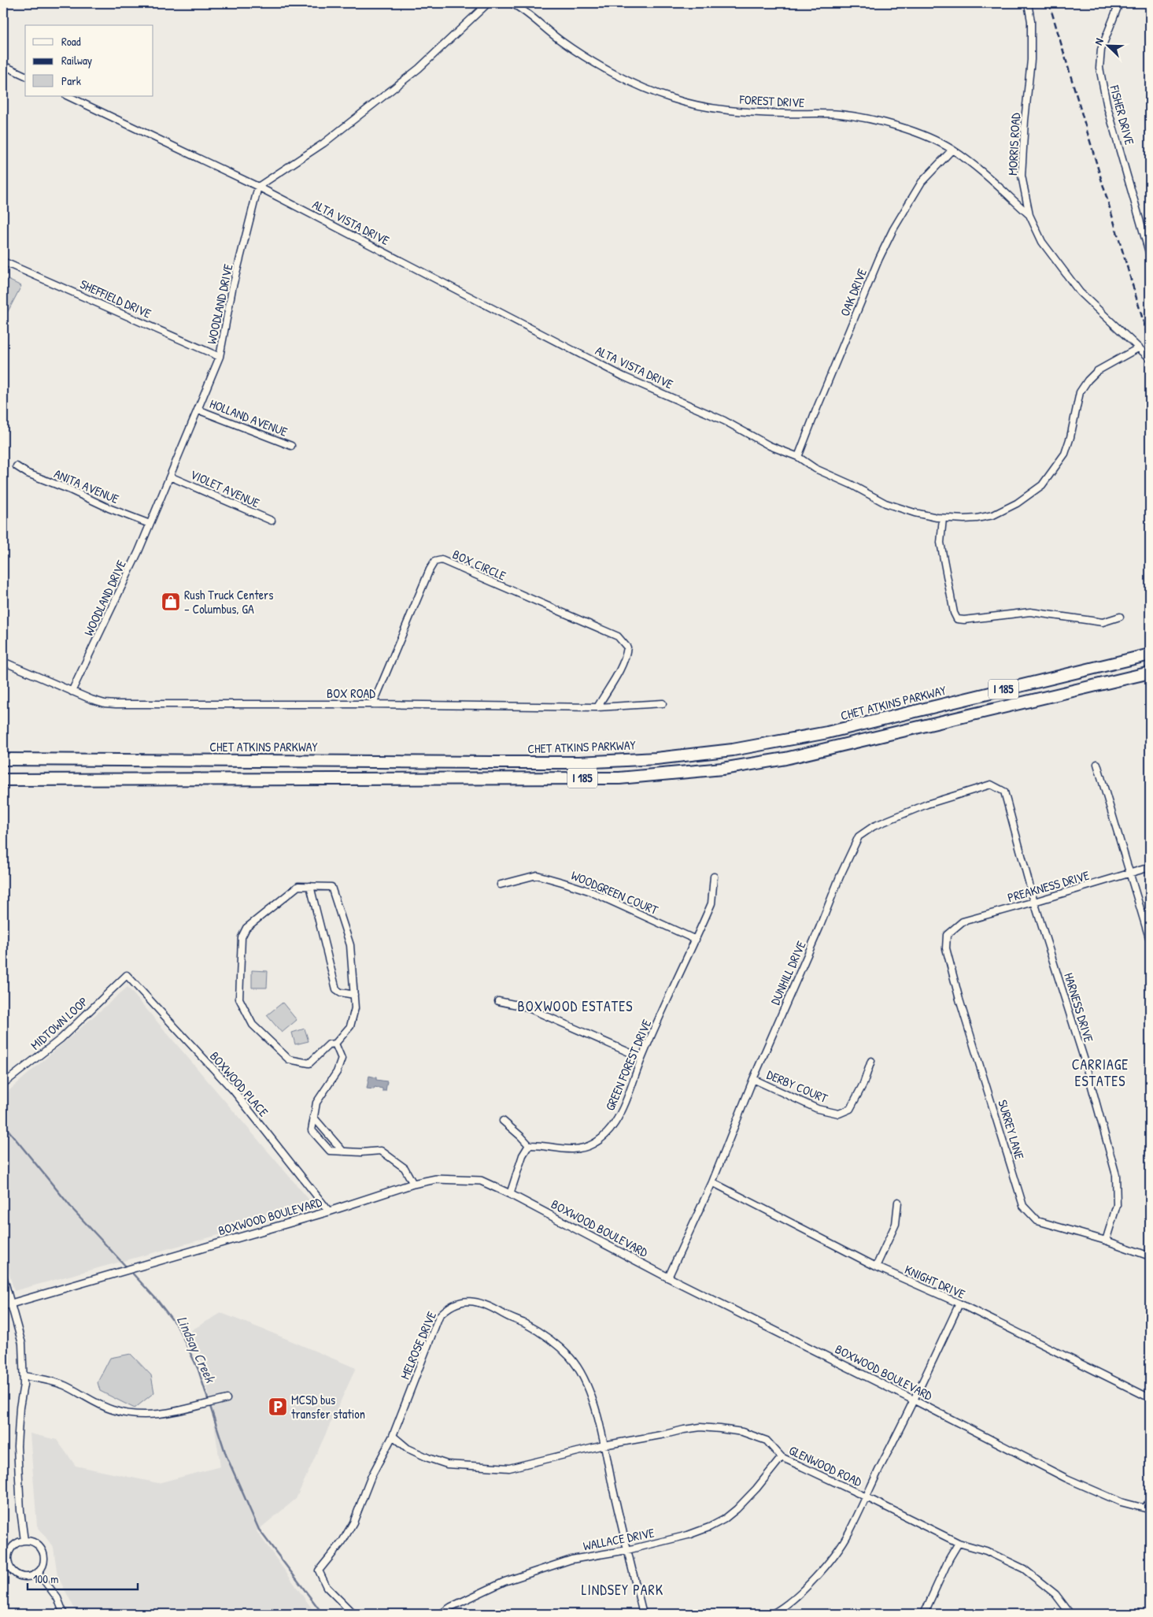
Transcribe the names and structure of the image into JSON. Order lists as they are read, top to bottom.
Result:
{
  "streets": {
    "highway": ["I 185", "CHET ATKINS PARKWAY"],
    "street": [
      "FOREST DRIVE",
      "FISHER DRIVE",
      "MORRIS ROAD",
      "ALTA VISTA DRIVE",
      "OAK DRIVE",
      "SHEFFIELD DRIVE",
      "WOODLAND DRIVE",
      "HOLLAND AVENUE",
      "ANITA AVENUE",
      "VIOLET AVENUE",
      "BOX CIRCLE",
      "BOX ROAD",
      "PREAKNESS DRIVE",
      "WOODGREEN COURT",
      "DUNHILL DRIVE",
      "HARNESS DRIVE",
      "MIDTOWN LOOP",
      "GREEN FOREST DRIVE",
      "BOXWOOD PLACE",
      "DERBY COURT",
      "SURREY LANE",
      "BOXWOOD BOULEVARD",
      "KNIGHT DRIVE",
      "MELROSE DRIVE",
      "GLENWOOD ROAD",
      "WALLACE DRIVE"
    ]
  },
  "crossings": [
    ["FOREST DRIVE", "MORRIS ROAD"],
    ["FOREST DRIVE", "OAK DRIVE"],
    ["MORRIS ROAD", "ALTA VISTA DRIVE"],
    ["ALTA VISTA DRIVE", "OAK DRIVE"],
    ["ALTA VISTA DRIVE", "WOODLAND DRIVE"],
    ["SHEFFIELD DRIVE", "WOODLAND DRIVE"],
    ["WOODLAND DRIVE", "HOLLAND AVENUE"],
    ["WOODLAND DRIVE", "ANITA AVENUE"],
    ["WOODLAND DRIVE", "VIOLET AVENUE"],
    ["WOODLAND DRIVE", "BOX ROAD"],
    ["BOX CIRCLE", "BOX ROAD"],
    ["PREAKNESS DRIVE", "HARNESS DRIVE"],
    ["PREAKNESS DRIVE", "SURREY LANE"],
    ["WOODGREEN COURT", "GREEN FOREST DRIVE"],
    ["DUNHILL DRIVE", "HARNESS DRIVE"],
    ["DUNHILL DRIVE", "DERBY COURT"],
    ["DUNHILL DRIVE", "BOXWOOD BOULEVARD"],
    ["DUNHILL DRIVE", "KNIGHT DRIVE"],
    ["HARNESS DRIVE", "SURREY LANE"],
    ["MIDTOWN LOOP", "BOXWOOD PLACE"],
    ["BOXWOOD PLACE", "BOXWOOD BOULEVARD"],
    ["MELROSE DRIVE", "GLENWOOD ROAD"],
    ["MELROSE DRIVE", "WALLACE DRIVE"],
    ["GLENWOOD ROAD", "WALLACE DRIVE"]
  ],
  "districts": ["BOXWOOD ESTATES", "CARRIAGE ESTATES", "LINDSEY PARK"],
  "water": ["Lindsay Creek"],
  "places": {
    "shop": ["Rush Truck Centers – Columbus, GA"],
    "parking": ["MCSD bus transfer station"]
  },
  "legend": ["Road", "Railway", "Park"],
  "scale_bar": "100 m",
  "north": "top left"
}
